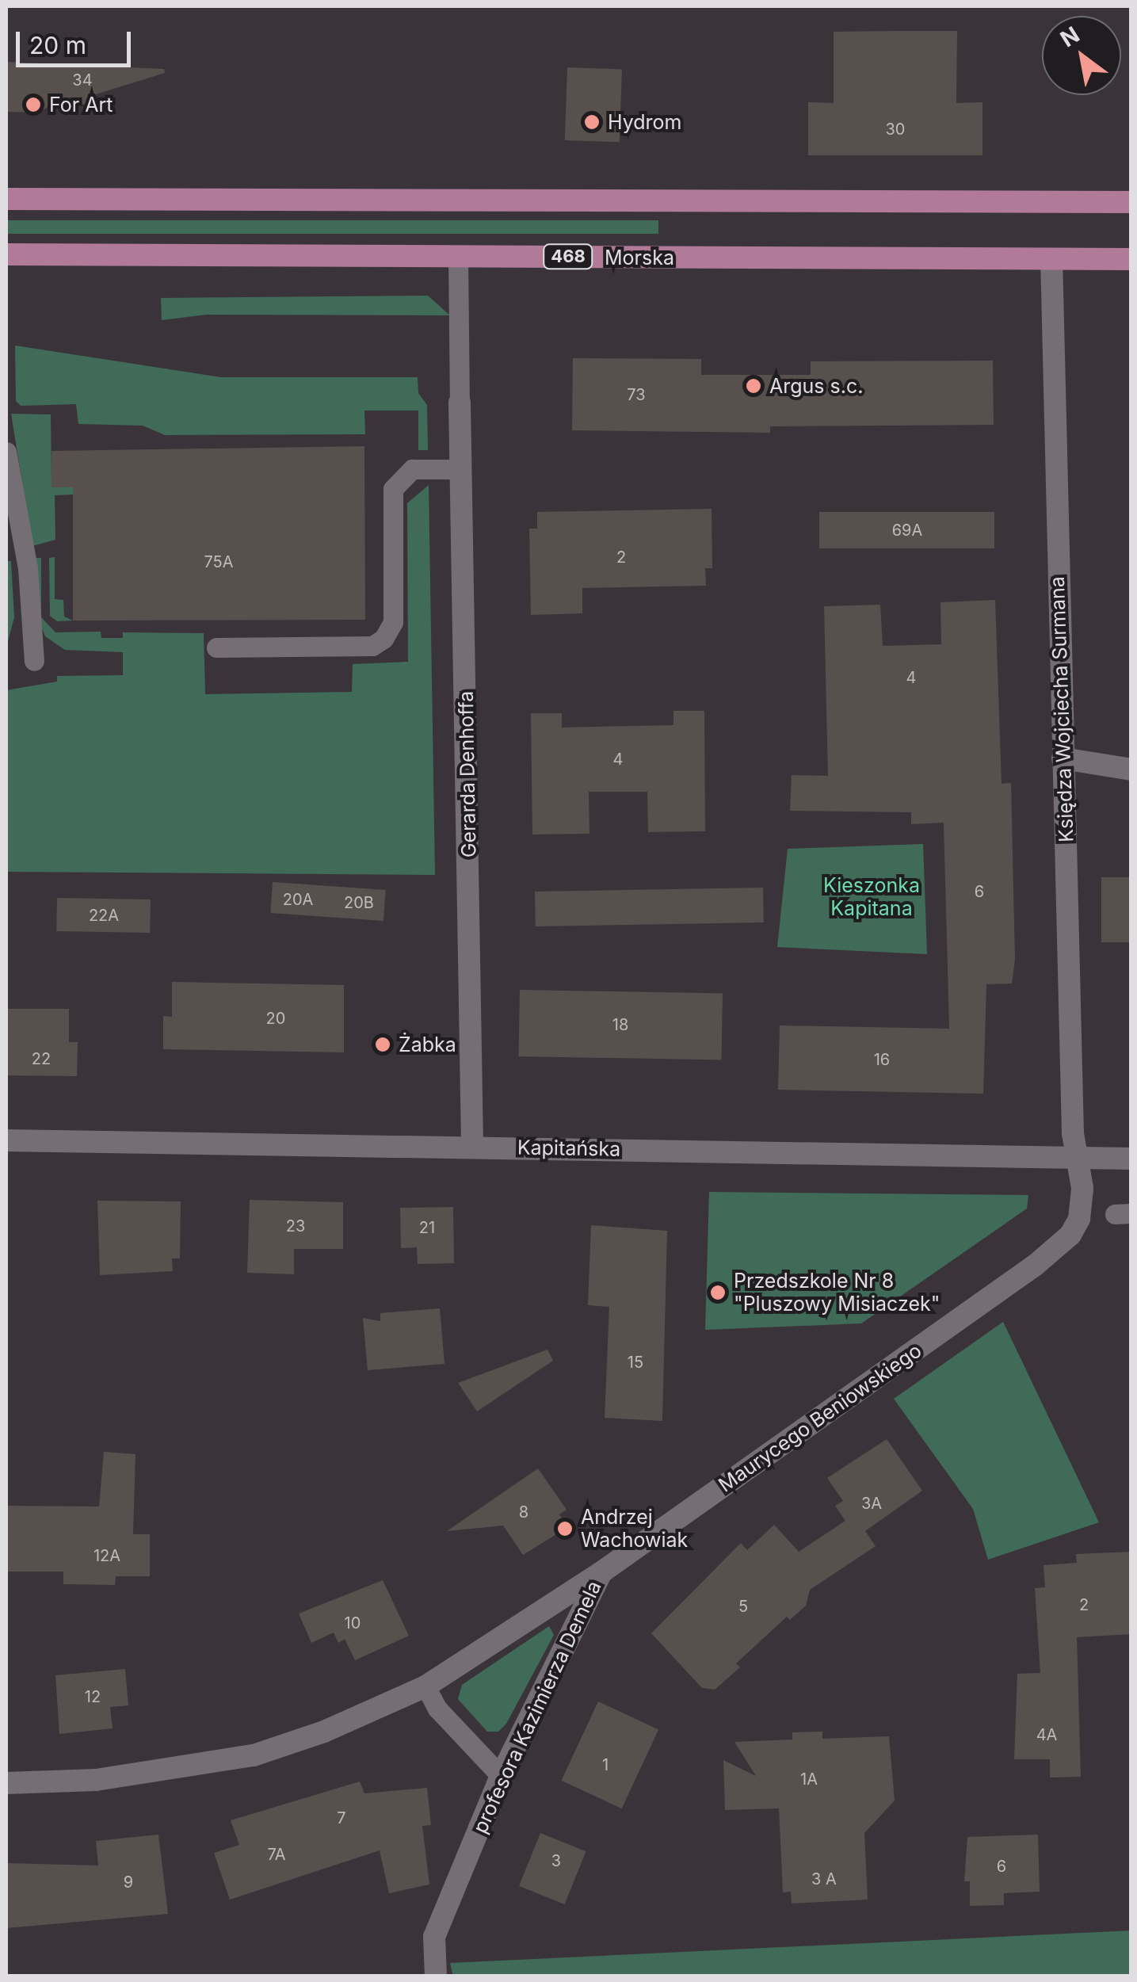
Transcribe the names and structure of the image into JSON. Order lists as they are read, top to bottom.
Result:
{
  "streets": {
    "main road": ["468", "Morska"],
    "street": [
      "Księdza Wojciecha Surmana",
      "Gerarda Denhoffa",
      "Kapitańska",
      "Maurycego Beniowskiego",
      "profesora Kazimierza Demela"
    ]
  },
  "crossings": [
    ["Morska", "Księdza Wojciecha Surmana"],
    ["Księdza Wojciecha Surmana", "Kapitańska"],
    ["Księdza Wojciecha Surmana", "Maurycego Beniowskiego"],
    ["Gerarda Denhoffa", "Kapitańska"],
    ["Kapitańska", "Maurycego Beniowskiego"],
    ["Maurycego Beniowskiego", "profesora Kazimierza Demela"]
  ],
  "parks": ["Kieszonka Kapitana"],
  "places": [
    "For Art",
    "Hydrom",
    "Argus s.c.",
    "Żabka",
    "Przedszkole Nr 8 \"Pluszowy Misiaczek\"",
    "Andrzej Wachowiak"
  ],
  "house_numbers": [
    "34",
    "30",
    "73",
    "69A",
    "2",
    "75A",
    "4",
    "4",
    "6",
    "20A",
    "20B",
    "22A",
    "20",
    "18",
    "22",
    "16",
    "23",
    "21",
    "15",
    "3A",
    "8",
    "12A",
    "2",
    "5",
    "10",
    "12",
    "4A",
    "1",
    "1A",
    "7",
    "7A",
    "3",
    "6",
    "3 A",
    "9"
  ],
  "scale_bar": "20 m",
  "north": "top left"
}
